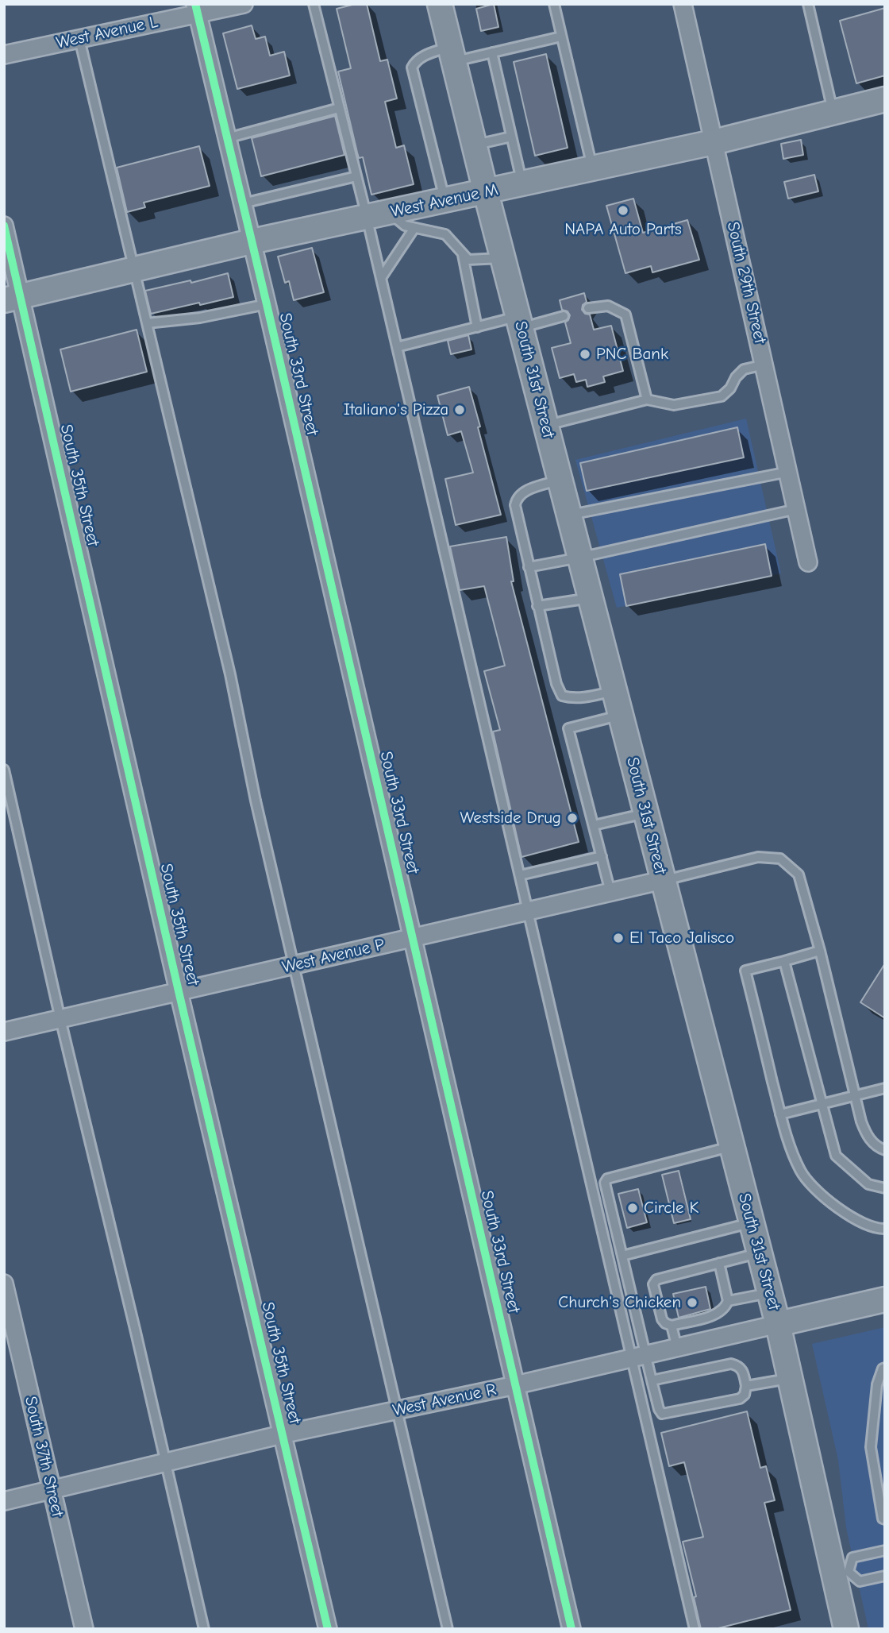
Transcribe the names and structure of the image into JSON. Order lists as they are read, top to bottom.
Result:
{
  "streets": {
    "main road": ["West Avenue M", "South 31st Street", "West Avenue R"],
    "street": [
      "West Avenue L",
      "South 29th Street",
      "South 33rd Street",
      "South 35th Street",
      "West Avenue P",
      "South 37th Street"
    ]
  },
  "crossings": [
    ["West Avenue L", "South 33rd Street"],
    ["West Avenue M", "South 29th Street"],
    ["West Avenue M", "South 33rd Street"],
    ["West Avenue M", "South 31st Street"],
    ["West Avenue M", "South 35th Street"],
    ["South 33rd Street", "West Avenue P"],
    ["South 33rd Street", "West Avenue R"],
    ["South 31st Street", "West Avenue P"],
    ["South 31st Street", "West Avenue R"],
    ["South 35th Street", "West Avenue P"],
    ["South 35th Street", "West Avenue R"],
    ["West Avenue R", "South 37th Street"]
  ],
  "places": [
    "NAPA Auto Parts",
    "PNC Bank",
    "Italiano's Pizza",
    "Westside Drug",
    "El Taco Jalisco",
    "Circle K",
    "Church's Chicken"
  ]
}
